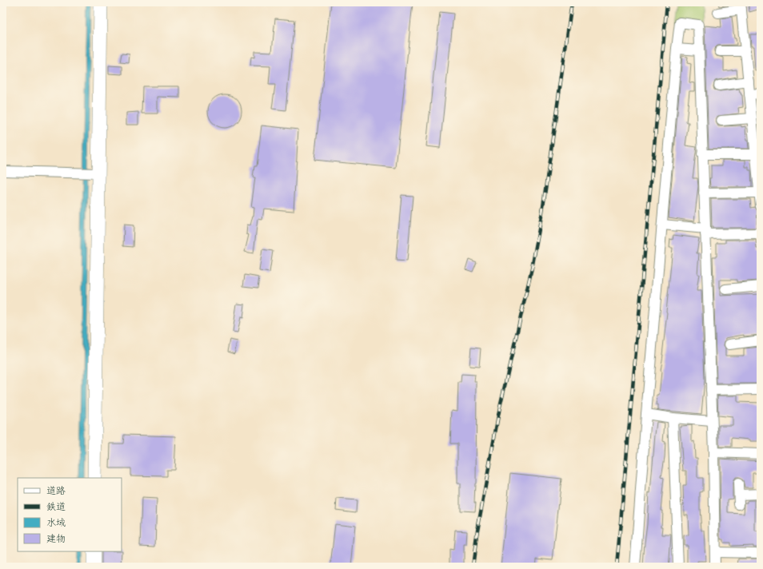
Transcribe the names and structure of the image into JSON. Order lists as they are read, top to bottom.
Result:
{
  "legend": [
    "道路",
    "鉄道",
    "水域",
    "建物"
  ]
}
